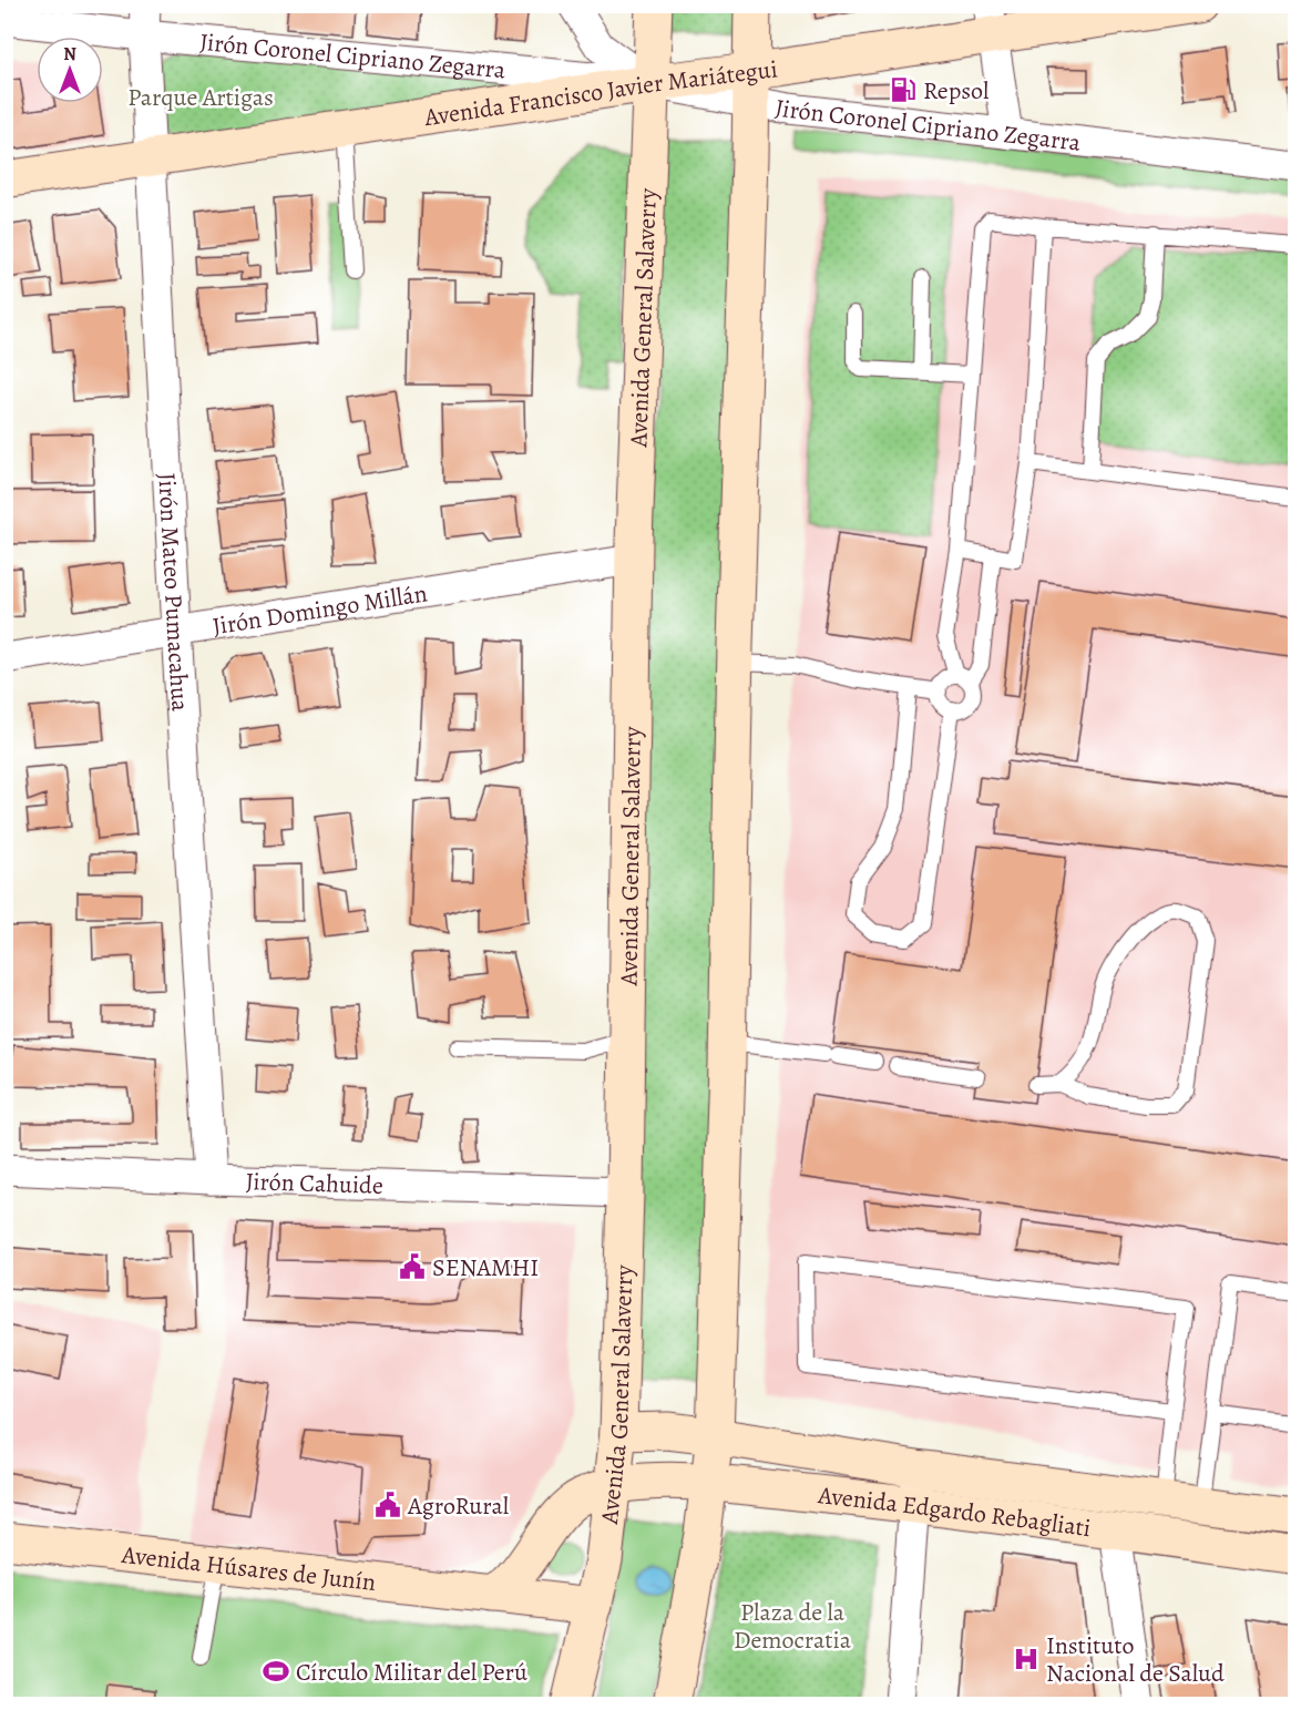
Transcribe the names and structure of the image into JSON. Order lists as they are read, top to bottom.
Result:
{
  "streets": {
    "main road": [
      "Avenida Francisco Javier Mariátegui",
      "Avenida General Salaverry",
      "Avenida Edgardo Rebagliati",
      "Avenida Húsares de Junín"
    ],
    "street": [
      "Jirón Coronel Cipriano Zegarra",
      "Jirón Mateo Pumacahua",
      "Jirón Domingo Millán",
      "Jirón Cahuide"
    ]
  },
  "crossings": [
    ["Jirón Coronel Cipriano Zegarra", "Avenida Francisco Javier Mariátegui"],
    ["Jirón Coronel Cipriano Zegarra", "Avenida General Salaverry"],
    ["Jirón Coronel Cipriano Zegarra", "Jirón Mateo Pumacahua"],
    ["Avenida Francisco Javier Mariátegui", "Avenida General Salaverry"],
    ["Avenida Francisco Javier Mariátegui", "Jirón Mateo Pumacahua"],
    ["Avenida General Salaverry", "Jirón Domingo Millán"],
    ["Avenida General Salaverry", "Jirón Cahuide"],
    ["Avenida General Salaverry", "Avenida Edgardo Rebagliati"],
    ["Avenida General Salaverry", "Avenida Húsares de Junín"],
    ["Jirón Mateo Pumacahua", "Jirón Domingo Millán"],
    ["Jirón Mateo Pumacahua", "Jirón Cahuide"]
  ],
  "parks": ["Parque Artigas", "Plaza de la Democratia"],
  "places": {
    "fuel station": ["Repsol"],
    "public building": ["SENAMHI", "AgroRural"],
    "hospital": ["Instituto Nacional de Salud"],
    "sports": ["Círculo Militar del Perú"]
  },
  "north": "top"
}
